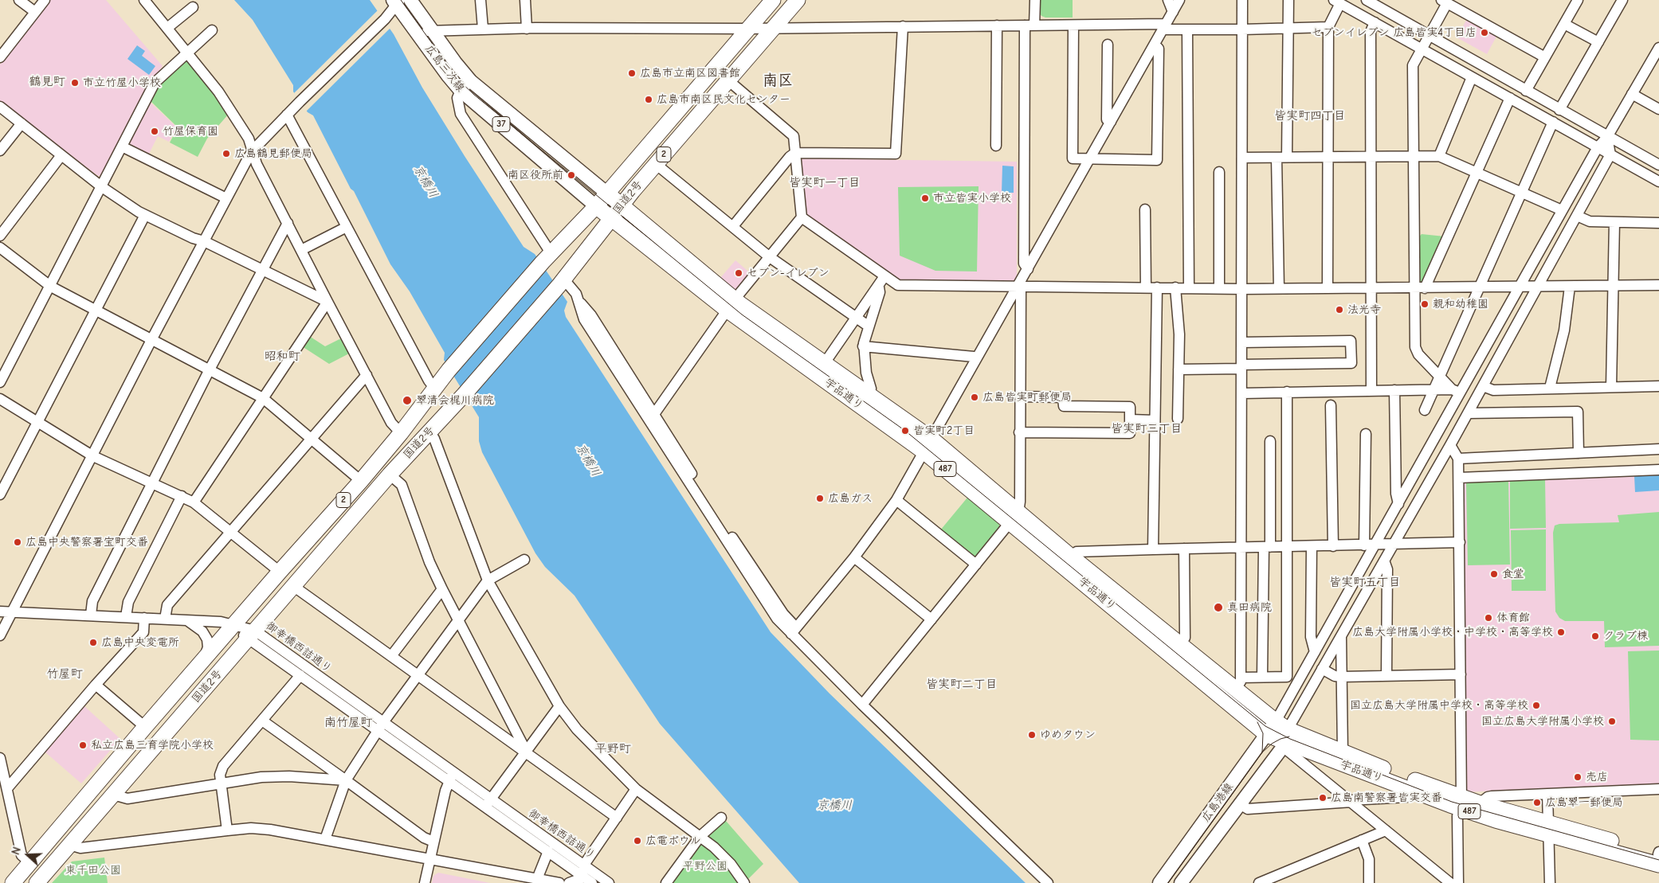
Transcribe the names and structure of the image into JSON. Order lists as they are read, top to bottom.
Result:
{
  "streets": {
    "highway": [
      "2",
      "国道2号",
      "宇品通り",
      "487"
    ],
    "main road": ["広島三次線", "37", "広島港線"],
    "street": ["御幸橋西詰通り"]
  },
  "crossings": [
    ["広島三次線", "国道2号"],
    ["広島三次線", "宇品通り"],
    ["国道2号", "宇品通り"],
    ["国道2号", "御幸橋西詰通り"],
    ["宇品通り", "広島港線"]
  ],
  "districts": [
    "南区",
    "鶴見町",
    "皆実町四丁目",
    "皆実町一丁目",
    "昭和町",
    "皆実町三丁目",
    "皆実町五丁目",
    "竹屋町",
    "皆実町二丁目",
    "南竹屋町",
    "平野町"
  ],
  "water": ["京橋川"],
  "parks": ["平野公園", "東千田公園"],
  "places": [
    "セブンイレブン 広島皆実4丁目店",
    "広島市立南区図書館",
    "市立竹屋小学校",
    "広島市南区民文化センター",
    "竹屋保育園",
    "広島鶴見郵便局",
    "南区役所前",
    "市立皆実小学校",
    "セブン-イレブン",
    "親和幼稚園",
    "法光寺",
    "広島皆実町郵便局",
    "翠清会梶川病院",
    "皆実町2丁目",
    "広島ガス",
    "広島中央警察署宝町交番",
    "食堂",
    "真田病院",
    "体育館",
    "広島大学附属小学校・中学校・高等学校",
    "クラブ棟",
    "広島中央変電所",
    "国立広島大学附属中学校・高等学校",
    "国立広島大学附属小学校",
    "ゆめタウン",
    "私立広島三育学院小学校",
    "売店",
    "広島南警察署皆実交番",
    "広島翠一郵便局",
    "広電ボウル"
  ],
  "north": "left"
}
